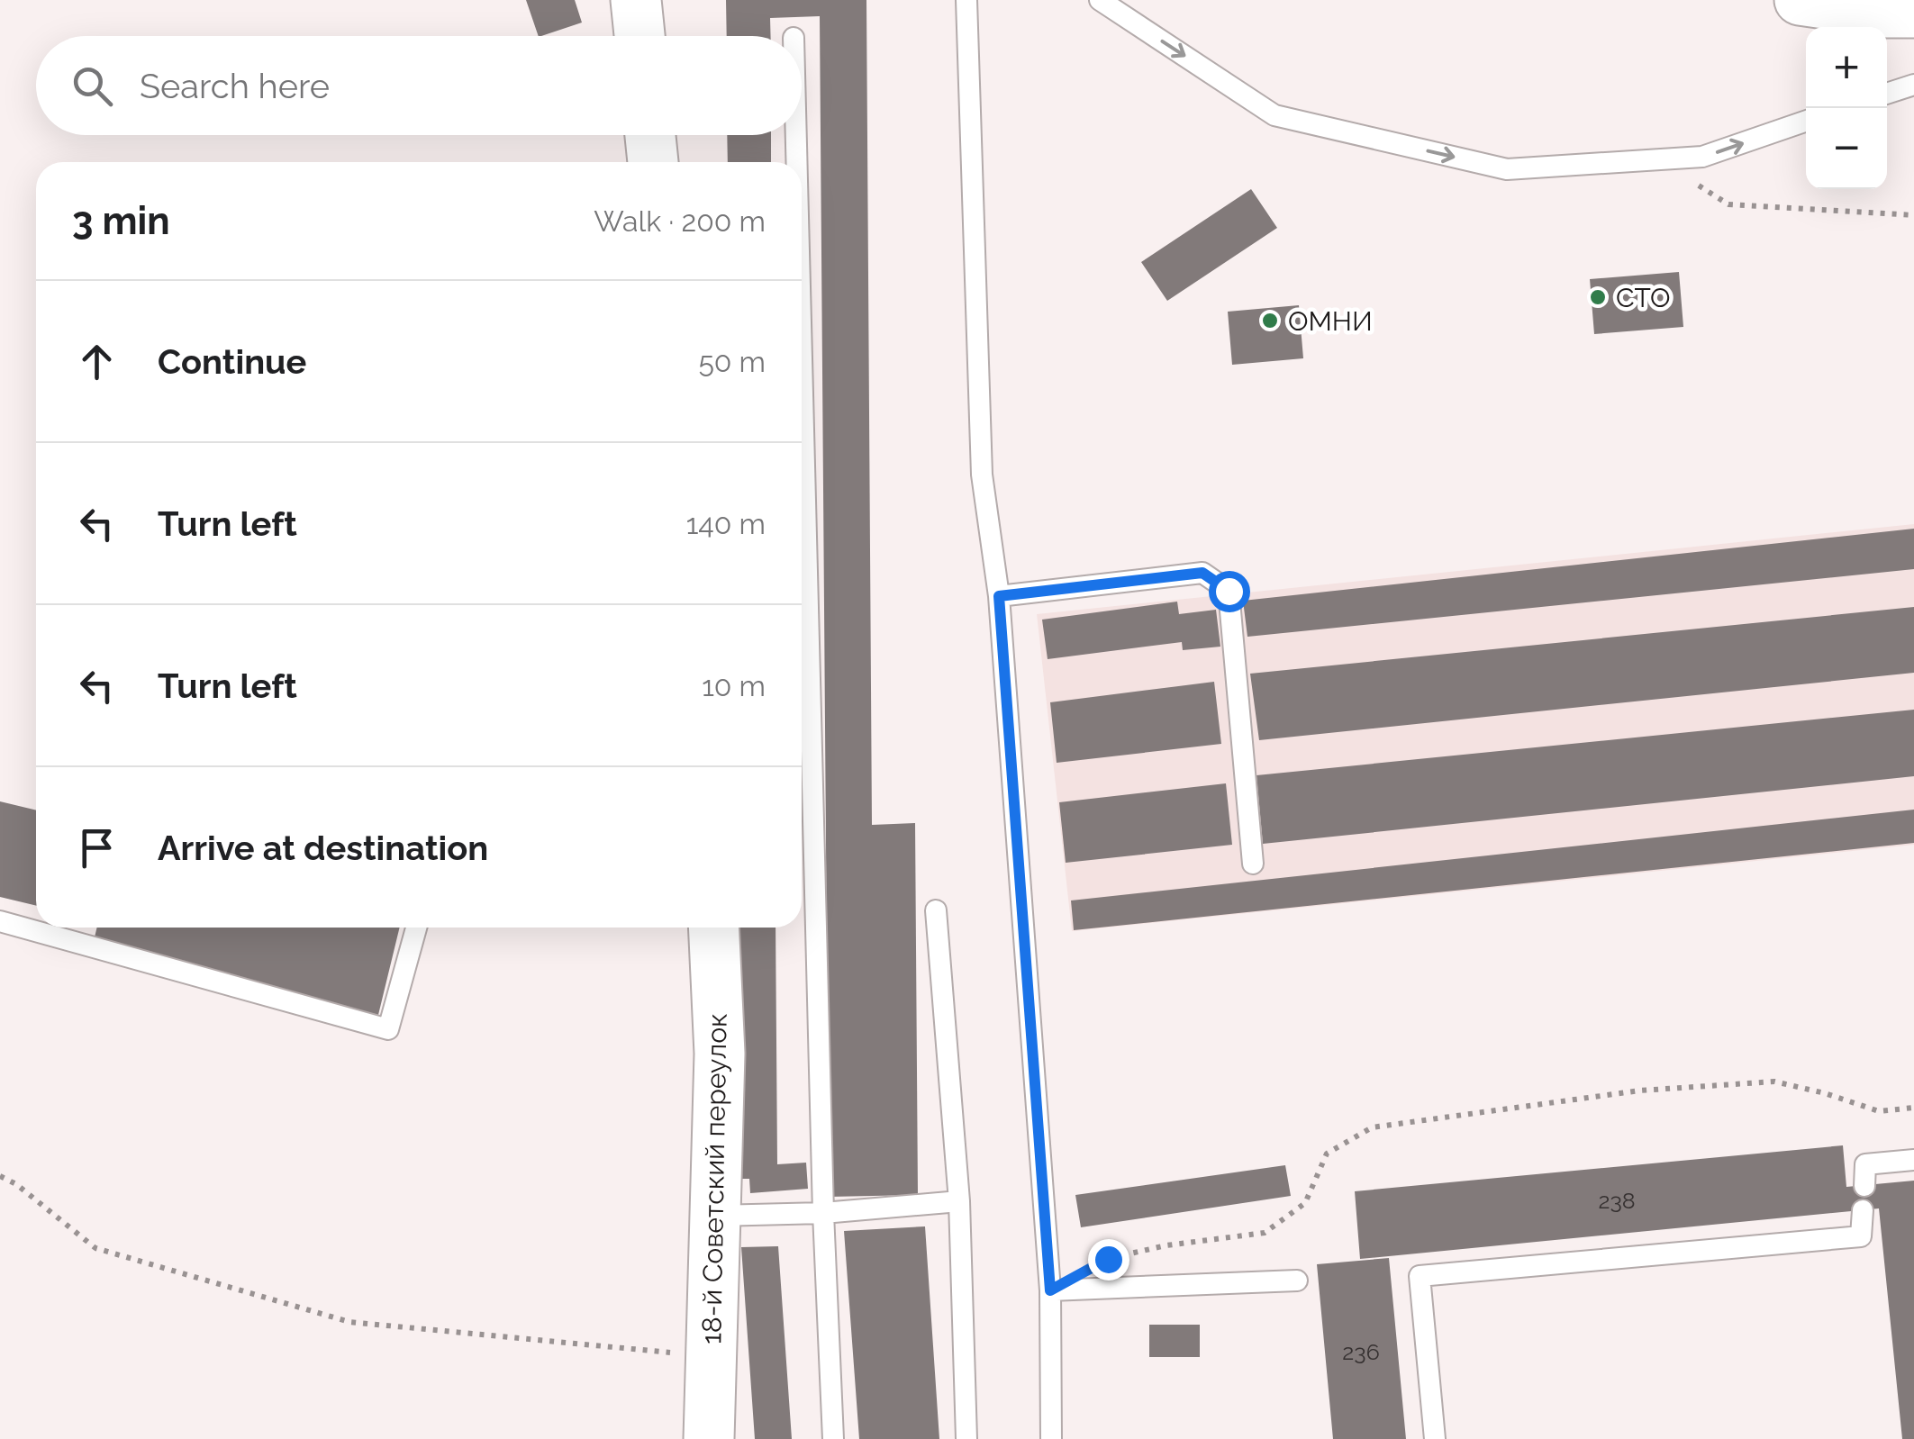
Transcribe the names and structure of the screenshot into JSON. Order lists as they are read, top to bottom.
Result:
{
  "streets": {
    "street": ["18-й Советский переулок"]
  },
  "places": ["СТО", "ОМНИ"],
  "house_numbers": ["238", "236"],
  "page": {
    "map_buttons": ["+", "−"],
    "search": "Search here",
    "heading": ["3 min", "Walk · 200 m"],
    "list": [
      ["Continue", "50 m"],
      ["Turn left", "140 m"],
      ["Turn left", "10 m"],
      "Arrive at destination"
    ]
  }
}
